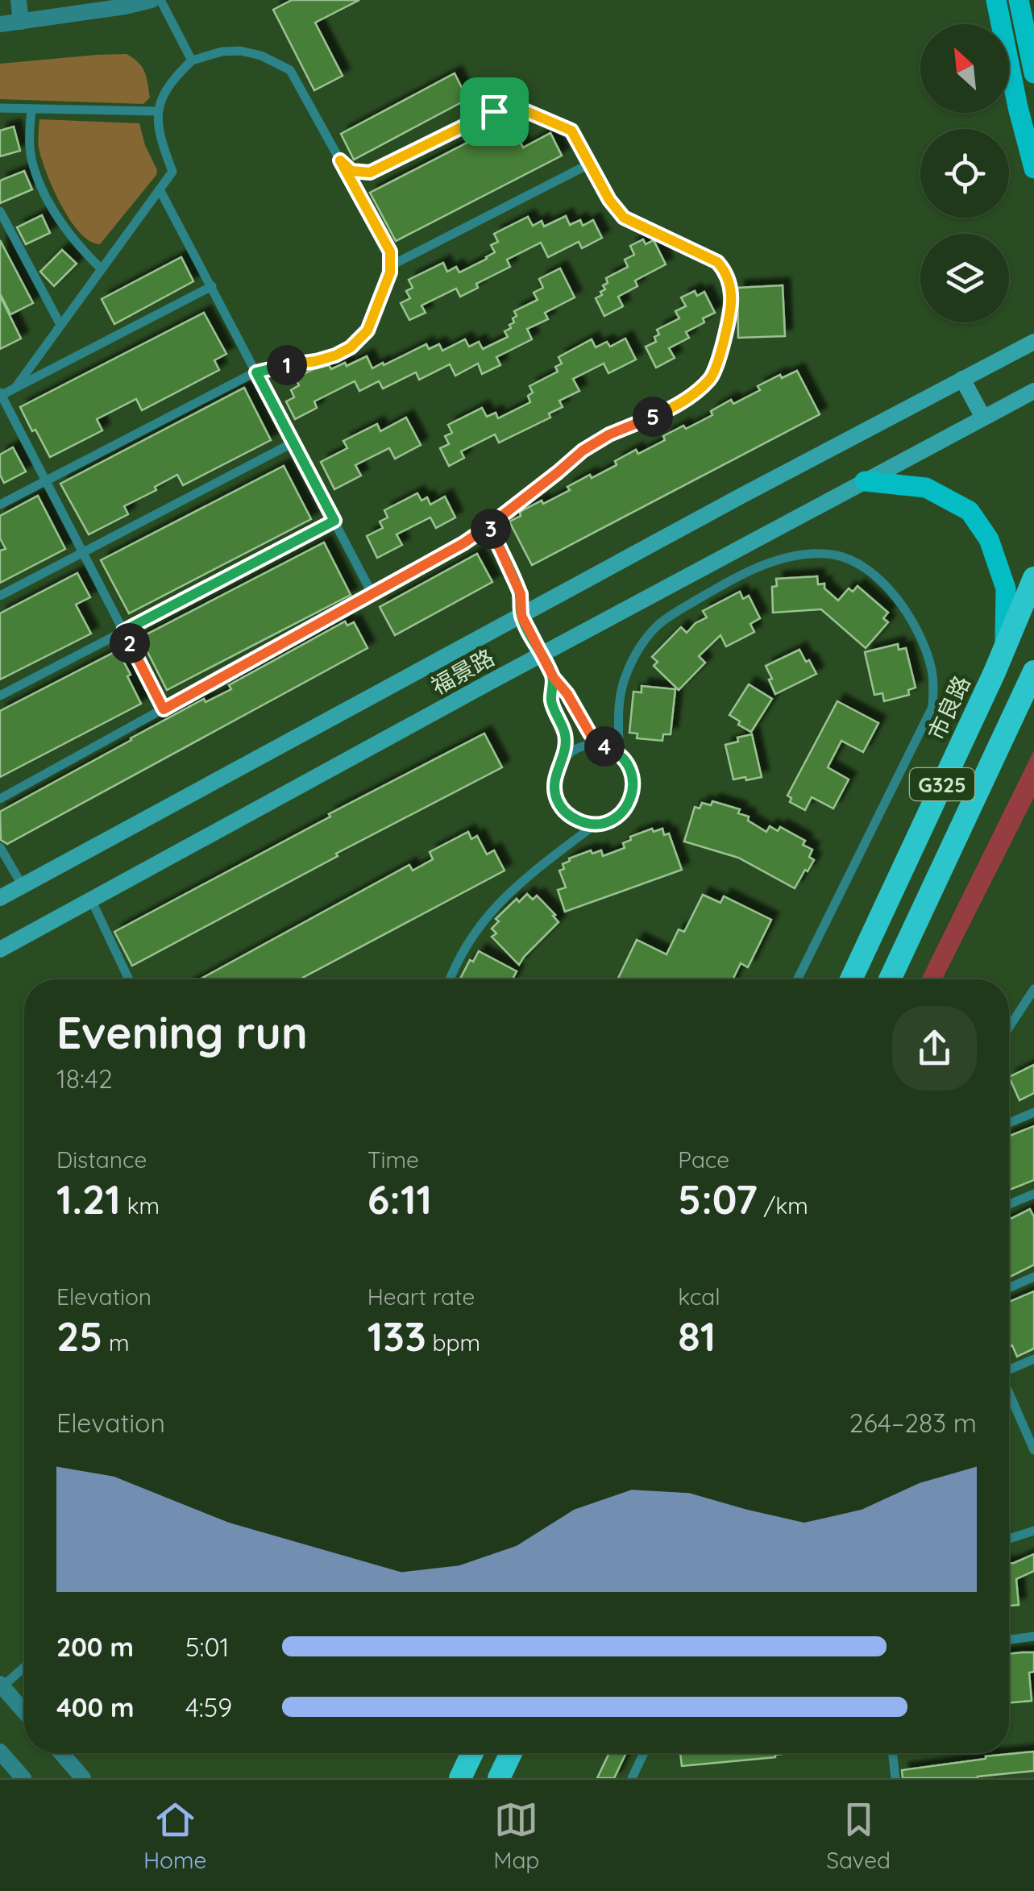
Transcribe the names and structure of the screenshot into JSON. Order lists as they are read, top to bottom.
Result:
{
  "streets": {
    "highway": ["市良路", "G325"],
    "main road": ["福景路"]
  },
  "north": "top left",
  "page": {
    "pins": [
      "1",
      "5",
      "3",
      "2",
      "4"
    ],
    "heading": ["Evening run", "18:42"],
    "stats": [
      ["Distance", "1.21 km"],
      ["Time", "6:11"],
      ["Pace", "5:07 /km"],
      ["Elevation", "25 m"],
      ["Heart rate", "133 bpm"],
      ["kcal", "81"]
    ],
    "chart": ["Elevation", "264–283 m"],
    "list": [
      {
        "name": "200 m",
        "note": "5:01"
      },
      {
        "name": "400 m",
        "note": "4:59"
      }
    ],
    "tabs": ["Home", "Map", "Saved"]
  }
}
